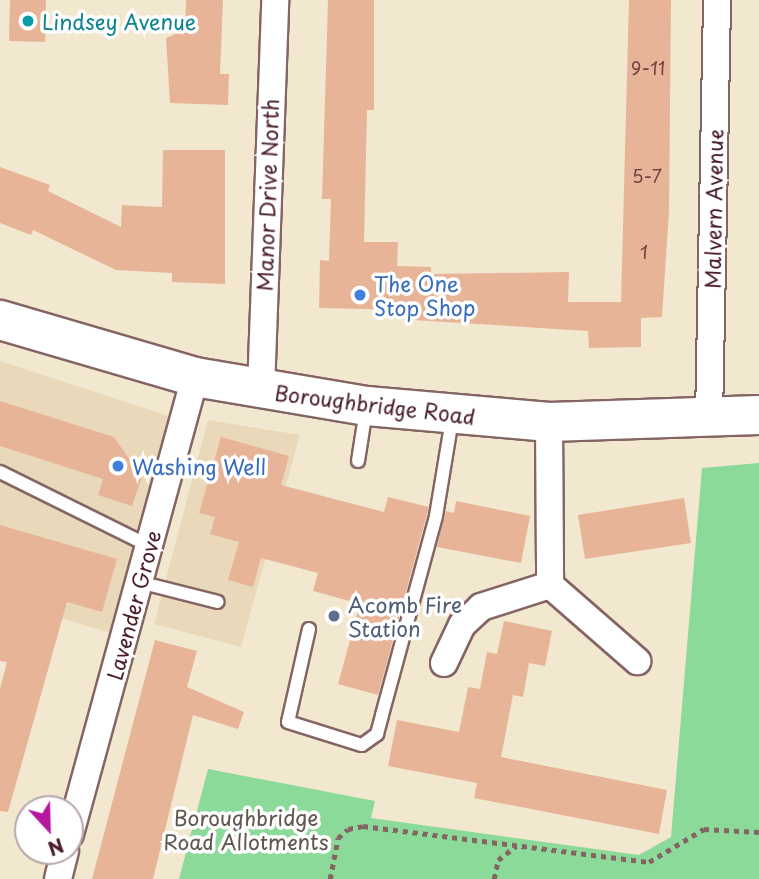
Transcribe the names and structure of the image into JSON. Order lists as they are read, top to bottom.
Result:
{
  "streets": {
    "main road": ["Boroughbridge Road"],
    "street": ["Manor Drive North", "Malvern Avenue", "Lavender Grove"]
  },
  "crossings": [
    ["Manor Drive North", "Boroughbridge Road"],
    ["Malvern Avenue", "Boroughbridge Road"],
    ["Boroughbridge Road", "Lavender Grove"]
  ],
  "parks": ["Boroughbridge Road Allotments"],
  "places": [
    "Lindsey Avenue",
    "The One Stop Shop",
    "Washing Well",
    "Acomb Fire Station"
  ],
  "house_numbers": ["9-11", "5-7", "1"],
  "north": "bottom"
}
